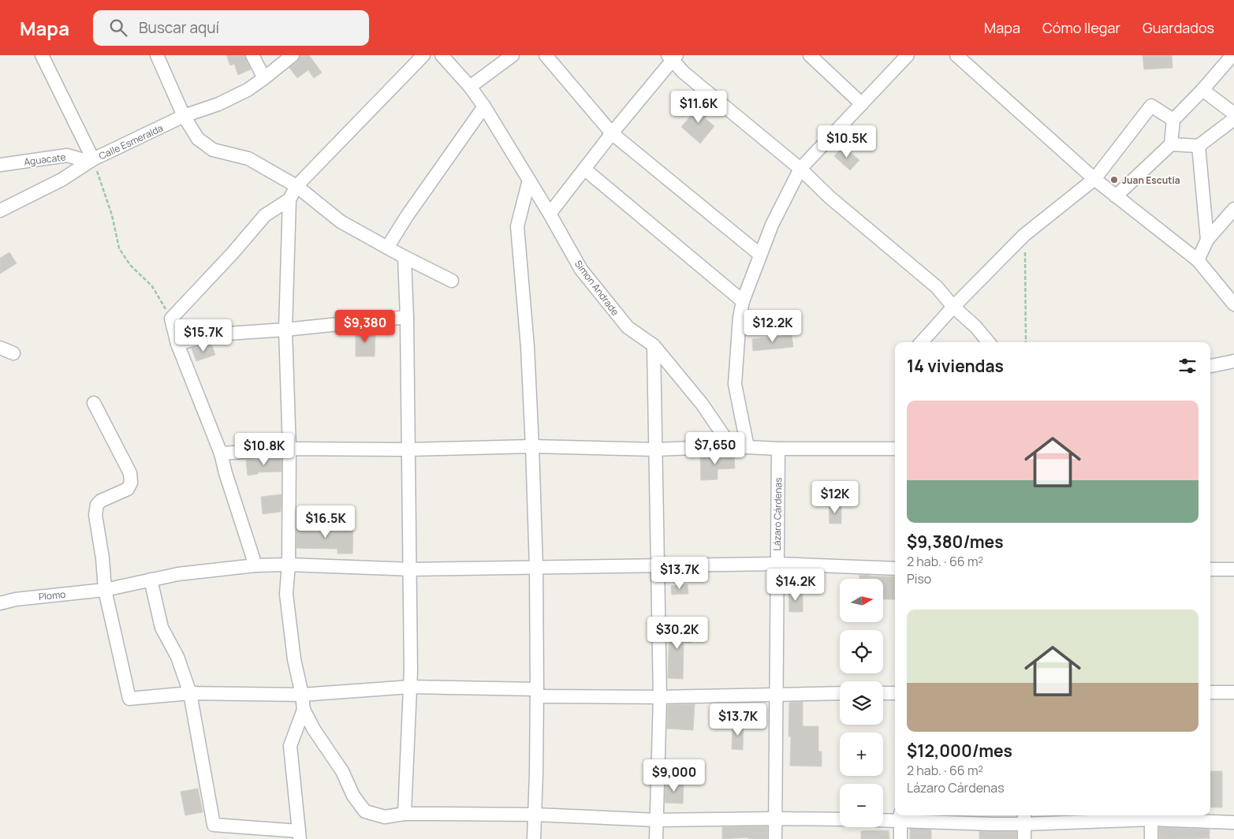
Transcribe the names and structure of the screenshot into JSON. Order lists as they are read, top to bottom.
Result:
{
  "streets": {
    "street": [
      "Calle Esmeralda",
      "Aguacate",
      "Simon Andrade",
      "Lázaro Cárdenas",
      "Plomo"
    ]
  },
  "crossings": [
    ["Calle Esmeralda", "Aguacate"],
    ["Lázaro Cárdenas", "Plomo"]
  ],
  "places": ["Juan Escutia"],
  "north": "right",
  "page": {
    "header": "Mapa",
    "search": "Buscar aquí",
    "nav": ["Mapa", "Cómo llegar", "Guardados"],
    "price": [
      "$11.6K",
      "$10.5K",
      "$9,380",
      "$12.2K",
      "$15.7K",
      "$7,650",
      "$10.8K",
      "$12K",
      "$16.5K",
      "$13.7K",
      "$14.2K",
      "$30.2K",
      "$13.7K",
      "$9,000"
    ],
    "heading": "14 viviendas",
    "list": [
      {
        "name": "$9,380/mes",
        "note": "2 hab. · 66 m² · Piso"
      },
      {
        "name": "$12,000/mes",
        "note": "2 hab. · 66 m² · Lázaro Cárdenas"
      }
    ],
    "map_buttons": ["+", "−"]
  }
}
